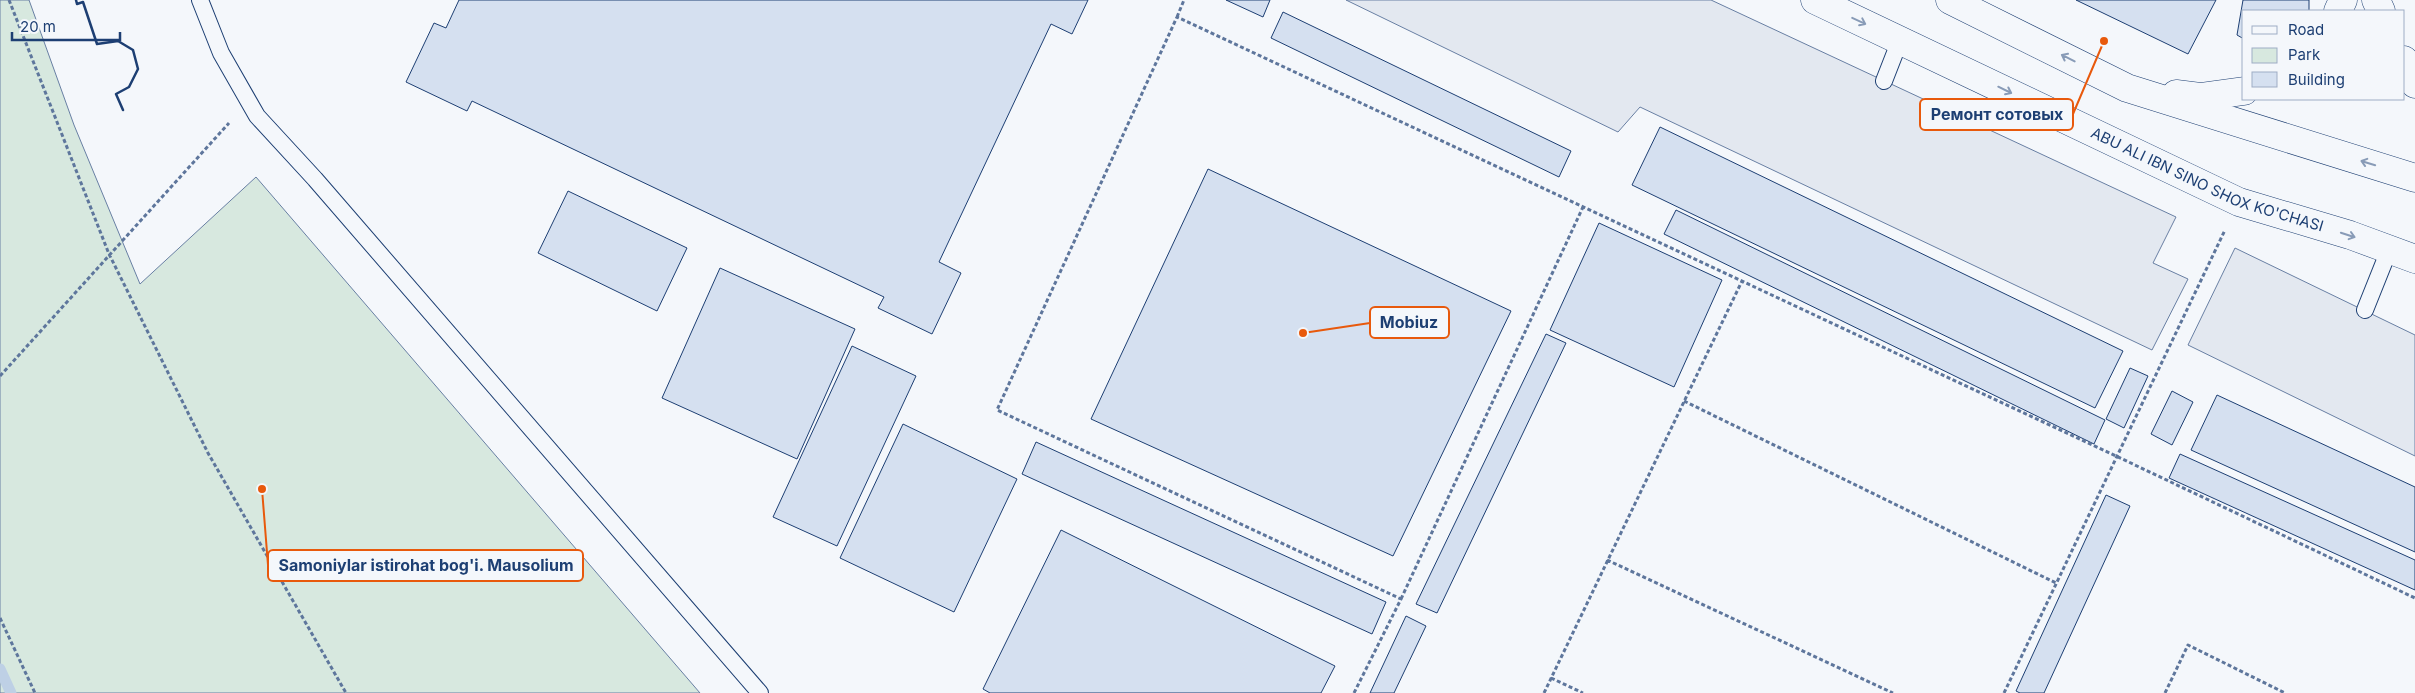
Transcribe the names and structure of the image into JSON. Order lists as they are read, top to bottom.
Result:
{
  "streets": {
    "main road": ["ABU ALI IBN SINO SHOX KO'CHASI"]
  },
  "places": ["Ремонт сотовых", "Mobiuz", "Samoniylar istirohat bog'i. Mausolium"],
  "legend": ["Road", "Park", "Building"],
  "scale_bar": "20 m"
}
